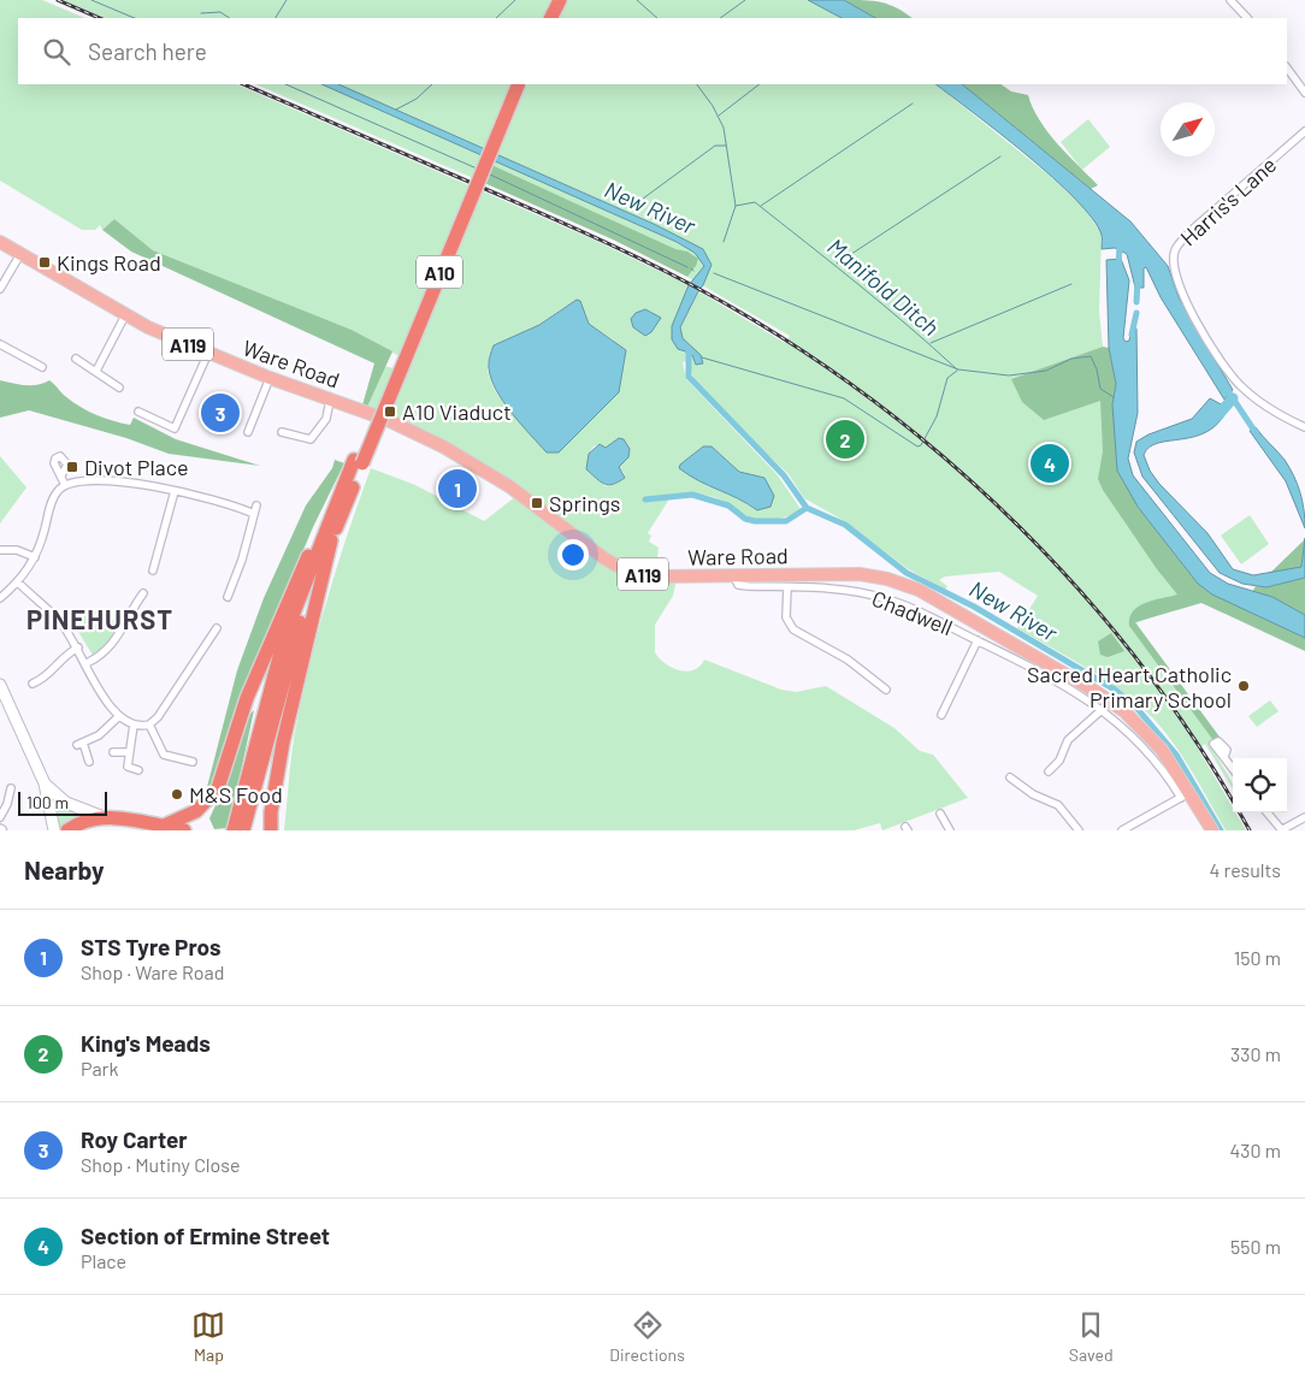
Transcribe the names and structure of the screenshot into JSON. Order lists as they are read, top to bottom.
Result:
{
  "streets": {
    "highway": ["A10"],
    "main road": ["A119", "Ware Road"],
    "street": ["Harris's Lane", "Chadwell"]
  },
  "crossings": [
    ["Ware Road", "Chadwell"]
  ],
  "districts": ["PINEHURST"],
  "water": ["New River", "Manifold Ditch"],
  "places": {
    "transit": [
      "Kings Road",
      "A10 Viaduct",
      "Divot Place",
      "Springs"
    ],
    "other": ["Sacred Heart Catholic Primary School", "M&S Food"]
  },
  "scale_bar": "100 m",
  "north": "top right",
  "page": {
    "search": "Search here",
    "pins": [
      "3",
      "2",
      "4",
      "1"
    ],
    "scale": "100 m",
    "heading": ["Nearby", "4 results"],
    "list": [
      {
        "mark": "1",
        "name": "STS Tyre Pros",
        "note": "Shop · Ware Road",
        "value": "150 m"
      },
      {
        "mark": "2",
        "name": "King's Meads",
        "note": "Park",
        "value": "330 m"
      },
      {
        "mark": "3",
        "name": "Roy Carter",
        "note": "Shop · Mutiny Close",
        "value": "430 m"
      },
      {
        "mark": "4",
        "name": "Section of Ermine Street",
        "note": "Place",
        "value": "550 m"
      }
    ],
    "nav": ["Map", "Directions", "Saved"]
  }
}
